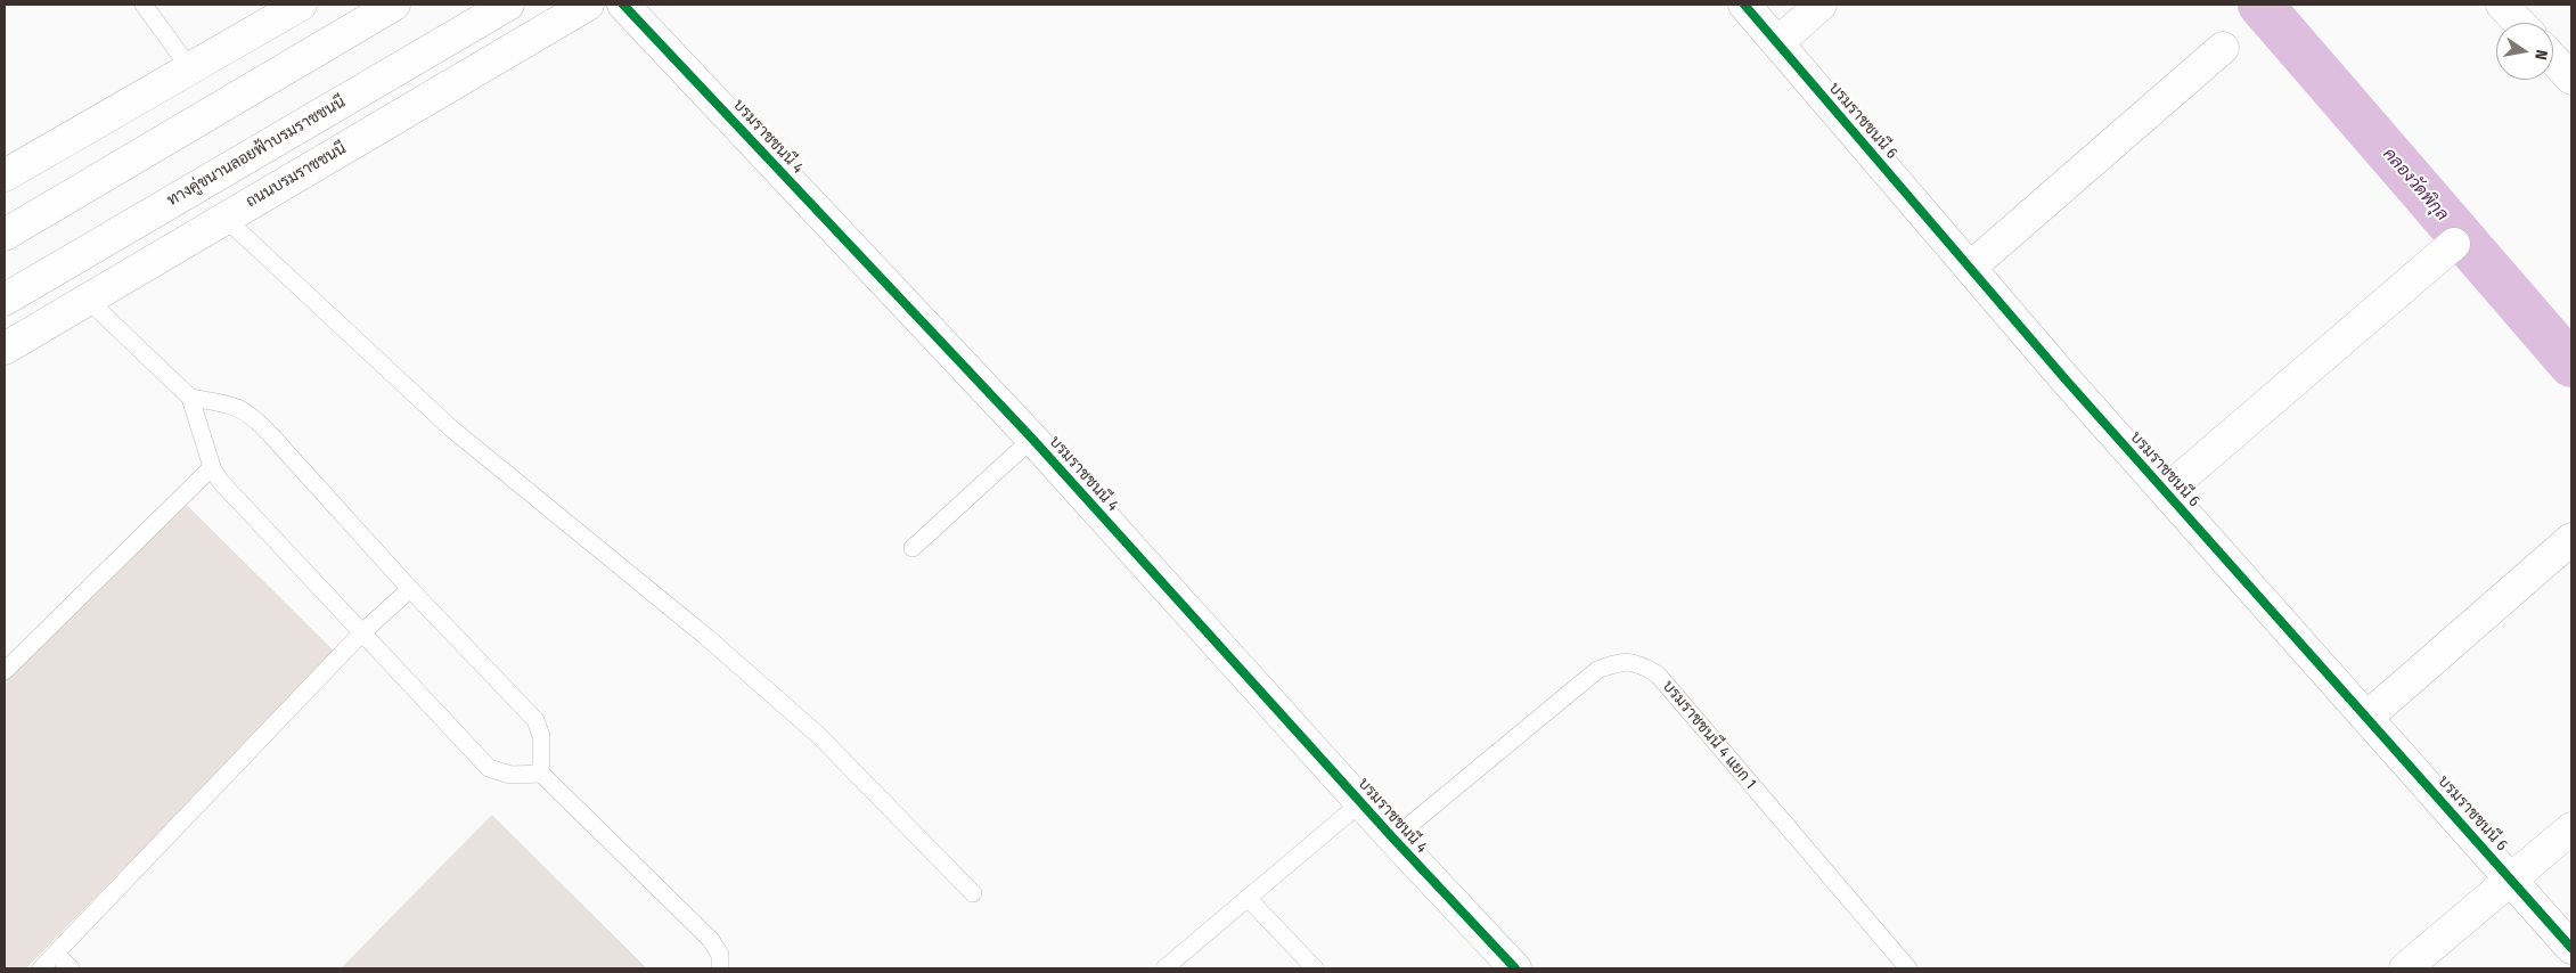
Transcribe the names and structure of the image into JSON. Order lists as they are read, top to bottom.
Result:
{
  "streets": {
    "street": [
      "บรมราชชนนี 6",
      "บรมราชชนนี 4",
      "ทางคู่ขนานลอยฟ้าบรมราชชนนี",
      "ถนนบรมราชชนนี"
    ],
    "lane": ["บรมราชชนนี 4 แยก 1"]
  },
  "crossings": [
    ["บรมราชชนนี 4", "บรมราชชนนี 4 แยก 1"]
  ],
  "water": ["คลองวัดพิกุล"],
  "north": "right"
}
